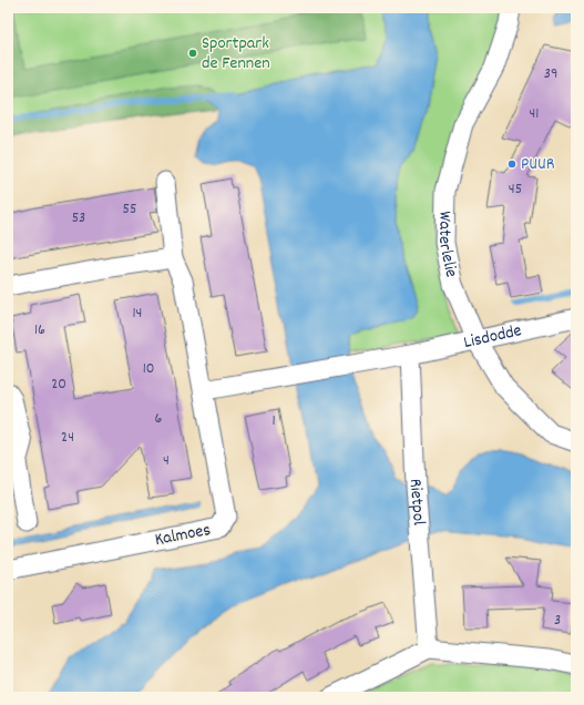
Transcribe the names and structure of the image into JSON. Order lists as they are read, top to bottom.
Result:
{
  "streets": {
    "street": [
      "Waterlelie",
      "Lisdodde",
      "Rietpol",
      "Kalmoes"
    ]
  },
  "crossings": [
    ["Waterlelie", "Lisdodde"],
    ["Lisdodde", "Rietpol"]
  ],
  "places": ["Sportpark de Fennen", "PUUR"],
  "house_numbers": [
    "39",
    "41",
    "45",
    "55",
    "53",
    "14",
    "16",
    "10",
    "20",
    "6",
    "1",
    "24",
    "4",
    "3"
  ]
}
